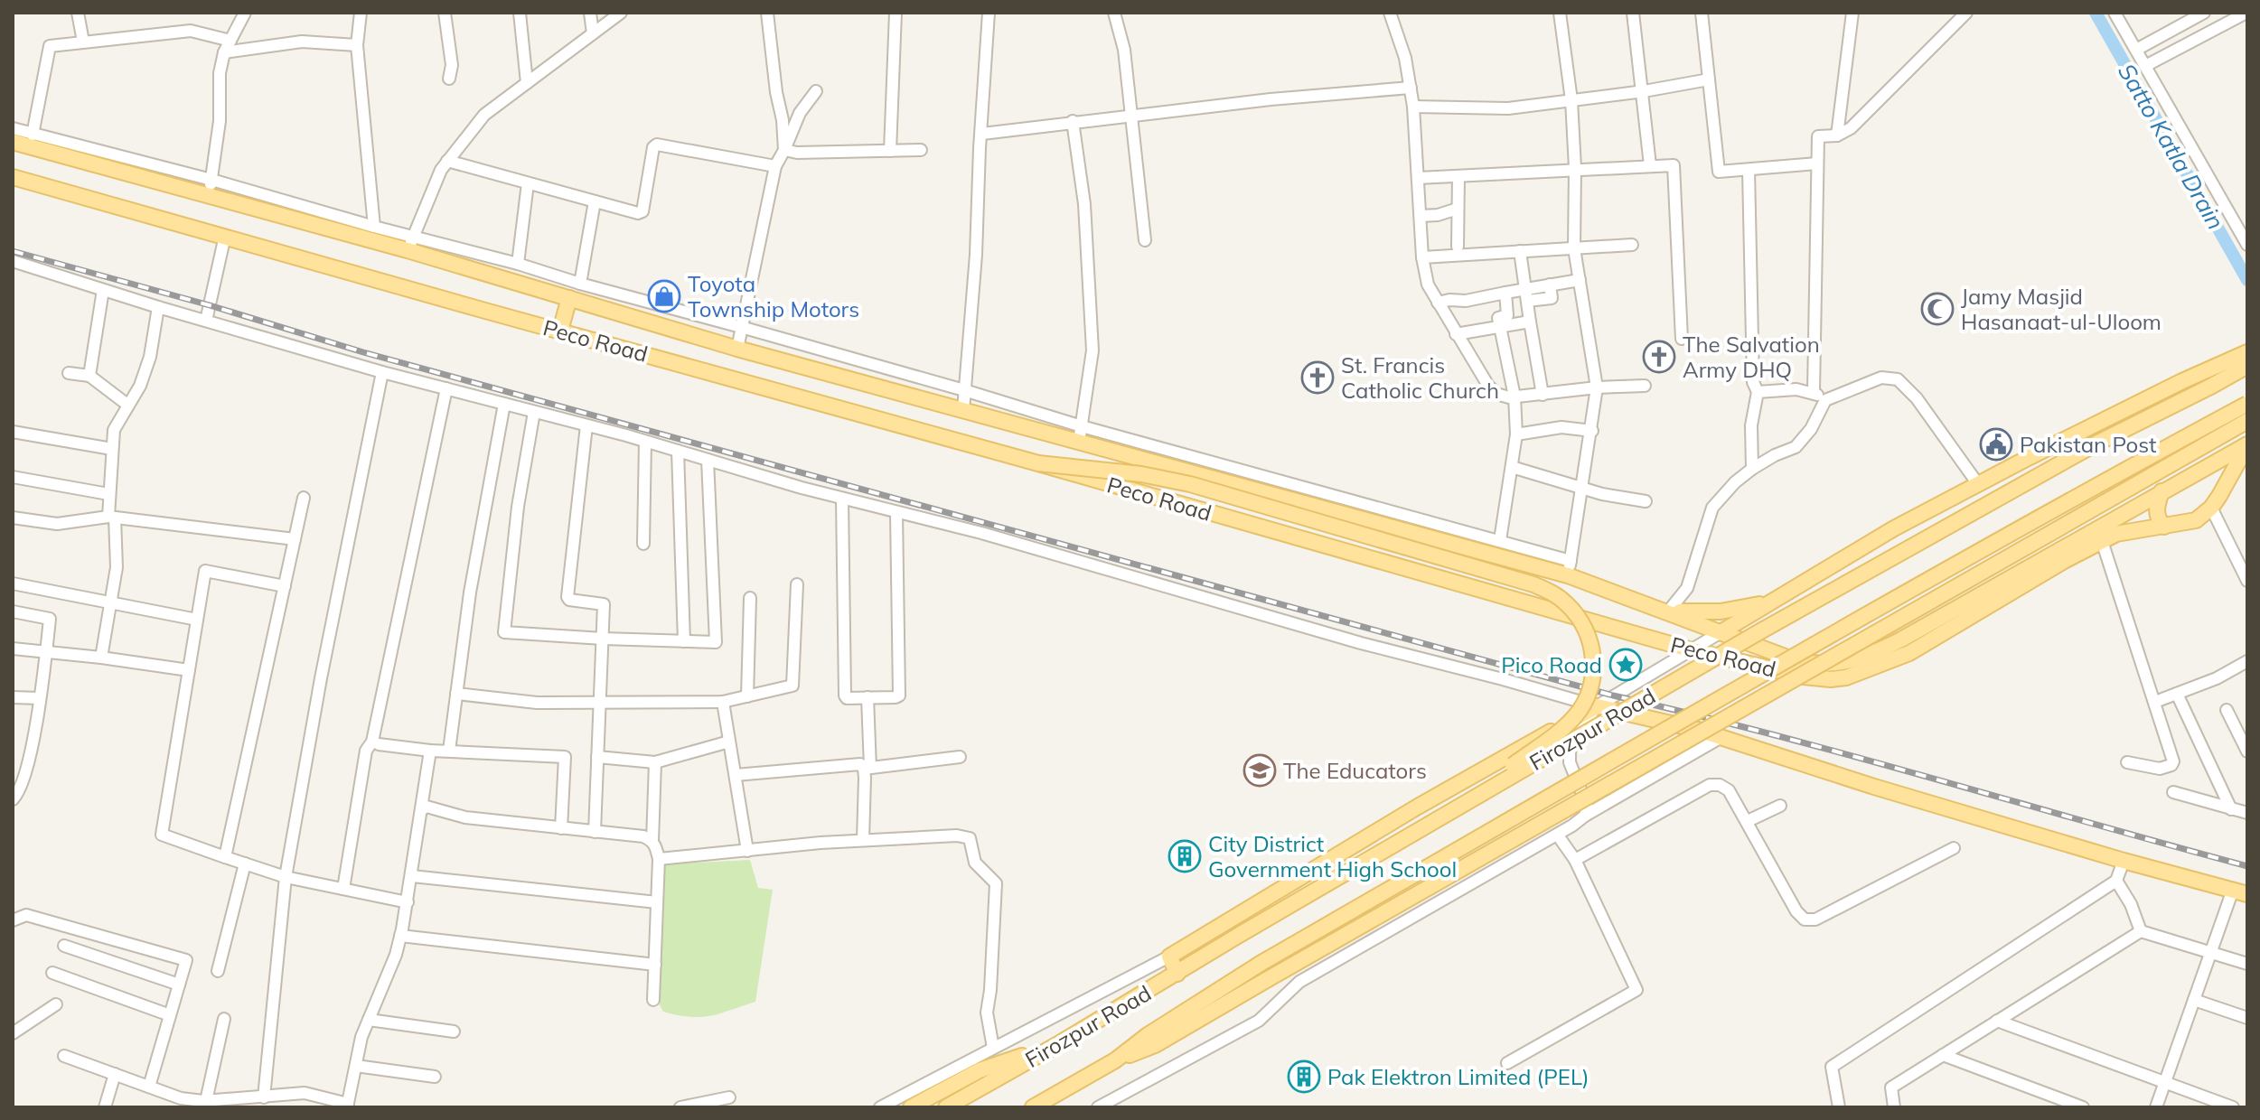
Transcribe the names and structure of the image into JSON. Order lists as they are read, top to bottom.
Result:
{
  "streets": {
    "main road": ["Peco Road", "Firozpur Road"]
  },
  "water": ["Satto Katla Drain"],
  "places": {
    "shop": ["Toyota Township Motors"],
    "mosque": ["Jamy Masjid Hasanaat-ul-Uloom"],
    "church": ["The Salvation Army DHQ", "St. Francis Catholic Church"],
    "public building": ["Pakistan Post"],
    "place": ["Pico Road"],
    "school or university": ["The Educators"],
    "building": ["City District Government High School", "Pak Elektron Limited (PEL)"]
  }
}
